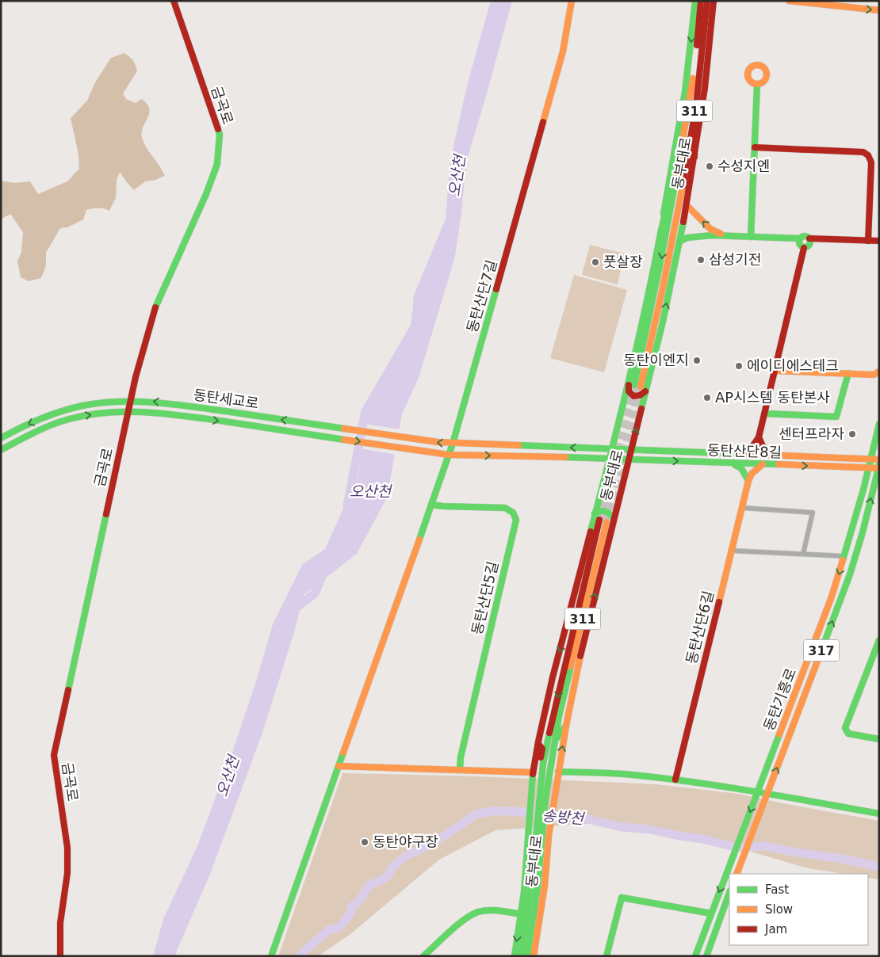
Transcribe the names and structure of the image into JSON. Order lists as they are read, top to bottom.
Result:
{
  "streets": {
    "main road": [
      "금곡로",
      "311",
      "동부대로",
      "동탄산단7길",
      "동탄세교로",
      "동탄산단8길",
      "동탄산단5길",
      "동탄산단6길",
      "317",
      "동탄기흥로"
    ]
  },
  "crossings": [
    ["금곡로", "동탄세교로"],
    ["동부대로", "동탄산단8길"],
    ["동탄산단7길", "동탄세교로"],
    ["동탄산단8길", "동탄기흥로"]
  ],
  "water": ["오산천", "송방천"],
  "places": [
    "수성지엔",
    "삼성기전",
    "풋살장",
    "동탄이엔지",
    "에이디에스테크",
    "AP시스템 동탄본사",
    "센터프라자",
    "동탄야구장"
  ],
  "legend": ["Fast", "Slow", "Jam"]
}
